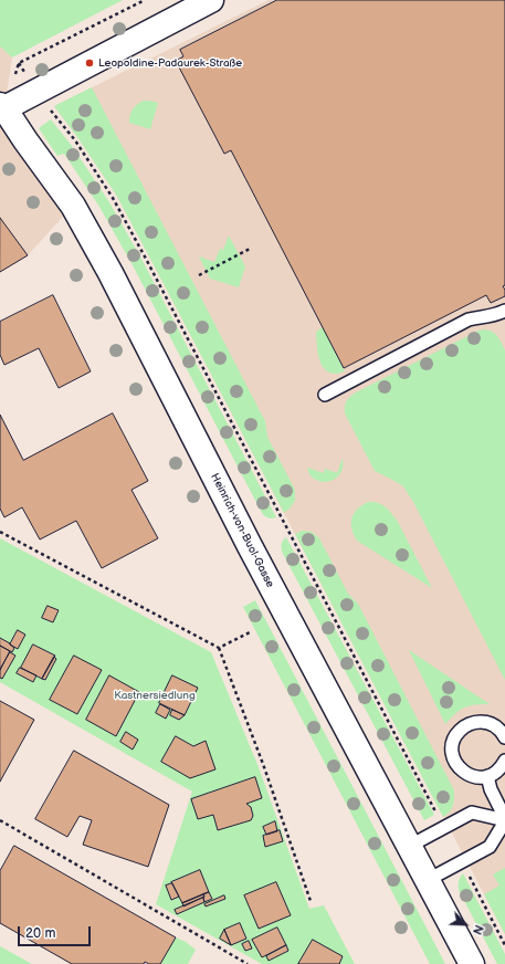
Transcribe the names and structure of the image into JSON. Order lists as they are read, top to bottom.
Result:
{
  "streets": {
    "street": ["Heinrich-von-Buol-Gasse"]
  },
  "parks": ["Kastnersiedlung"],
  "places": ["Leopoldine-Padaurek-Straße"],
  "scale_bar": "20 m",
  "north": "bottom right"
}
